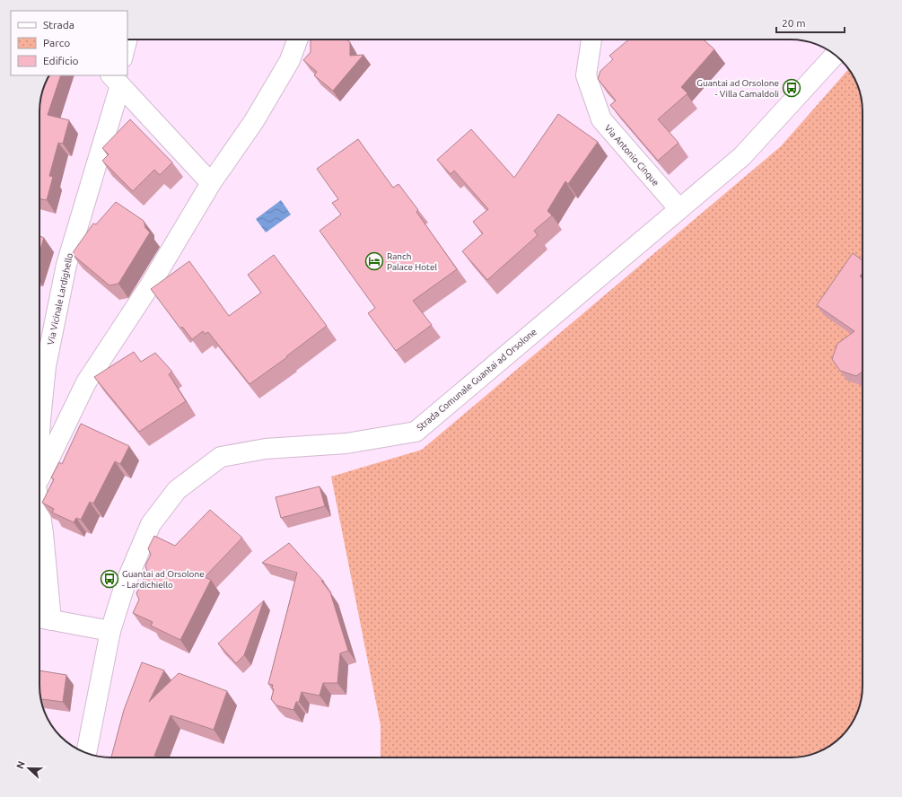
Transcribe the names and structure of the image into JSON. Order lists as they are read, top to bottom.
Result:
{
  "streets": {
    "street": ["Via Antonio Cinque", "Via Vicinale Lardighello", "Strada Comunale Guantai ad Orsolone"]
  },
  "crossings": [
    ["Via Antonio Cinque", "Strada Comunale Guantai ad Orsolone"]
  ],
  "places": {
    "bus stop": ["Guantai ad Orsolone - Villa Camaldoli", "Guantai ad Orsolone - Lardichiello"],
    "hotel": ["Ranch Palace Hotel"]
  },
  "legend": ["Strada", "Parco", "Edificio"],
  "scale_bar": "20 m",
  "north": "left"
}
